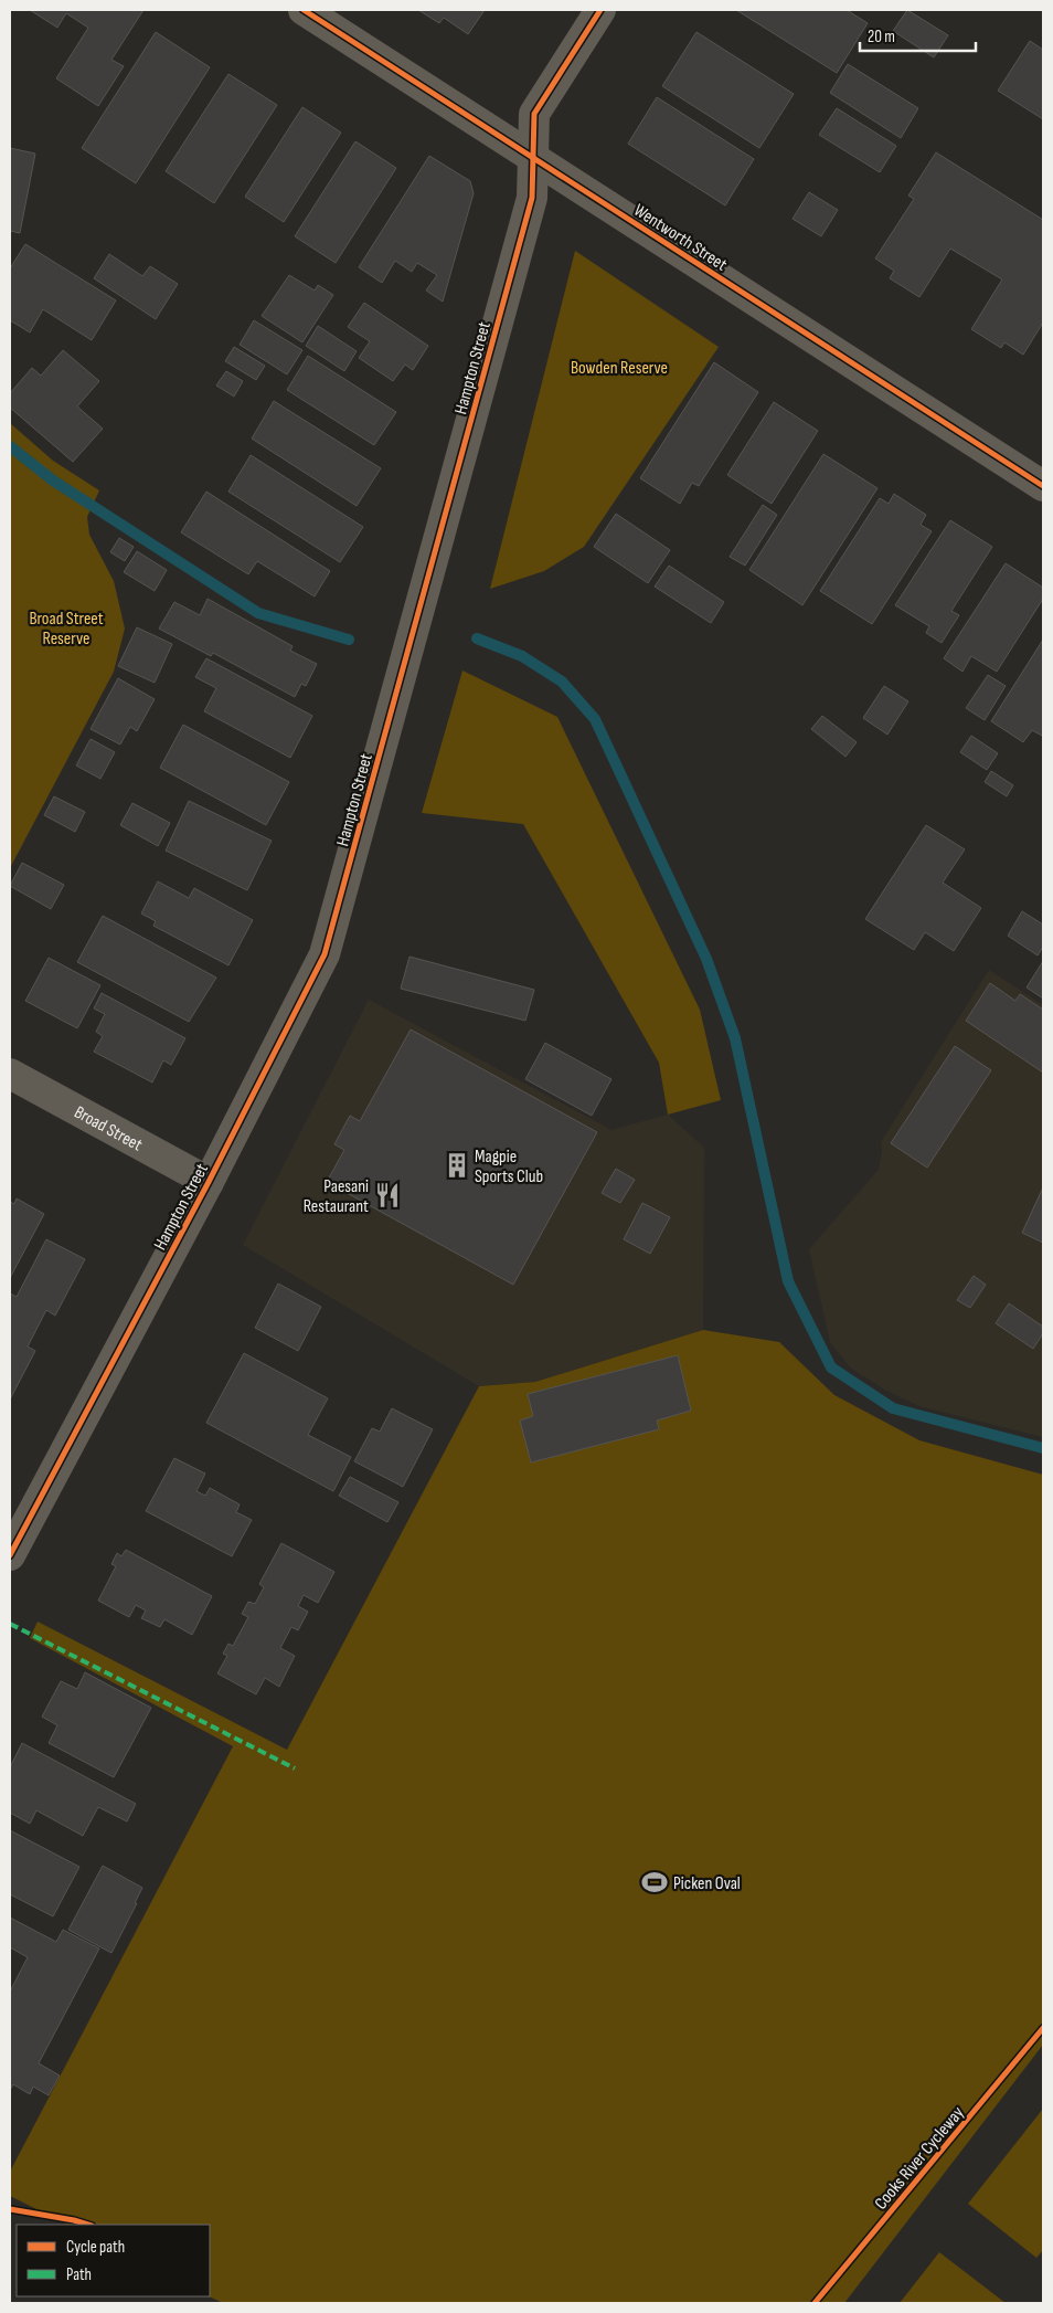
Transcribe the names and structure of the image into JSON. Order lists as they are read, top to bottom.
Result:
{
  "streets": {
    "street": ["Wentworth Street", "Hampton Street", "Broad Street"],
    "cycle path": ["Cooks River Cycleway"]
  },
  "crossings": [
    ["Wentworth Street", "Hampton Street"],
    ["Hampton Street", "Broad Street"]
  ],
  "parks": ["Bowden Reserve", "Broad Street Reserve"],
  "places": {
    "building": ["Magpie Sports Club"],
    "restaurant": ["Paesani Restaurant"],
    "sports": ["Picken Oval"]
  },
  "legend": ["Cycle path", "Path"],
  "scale_bar": "20 m"
}
